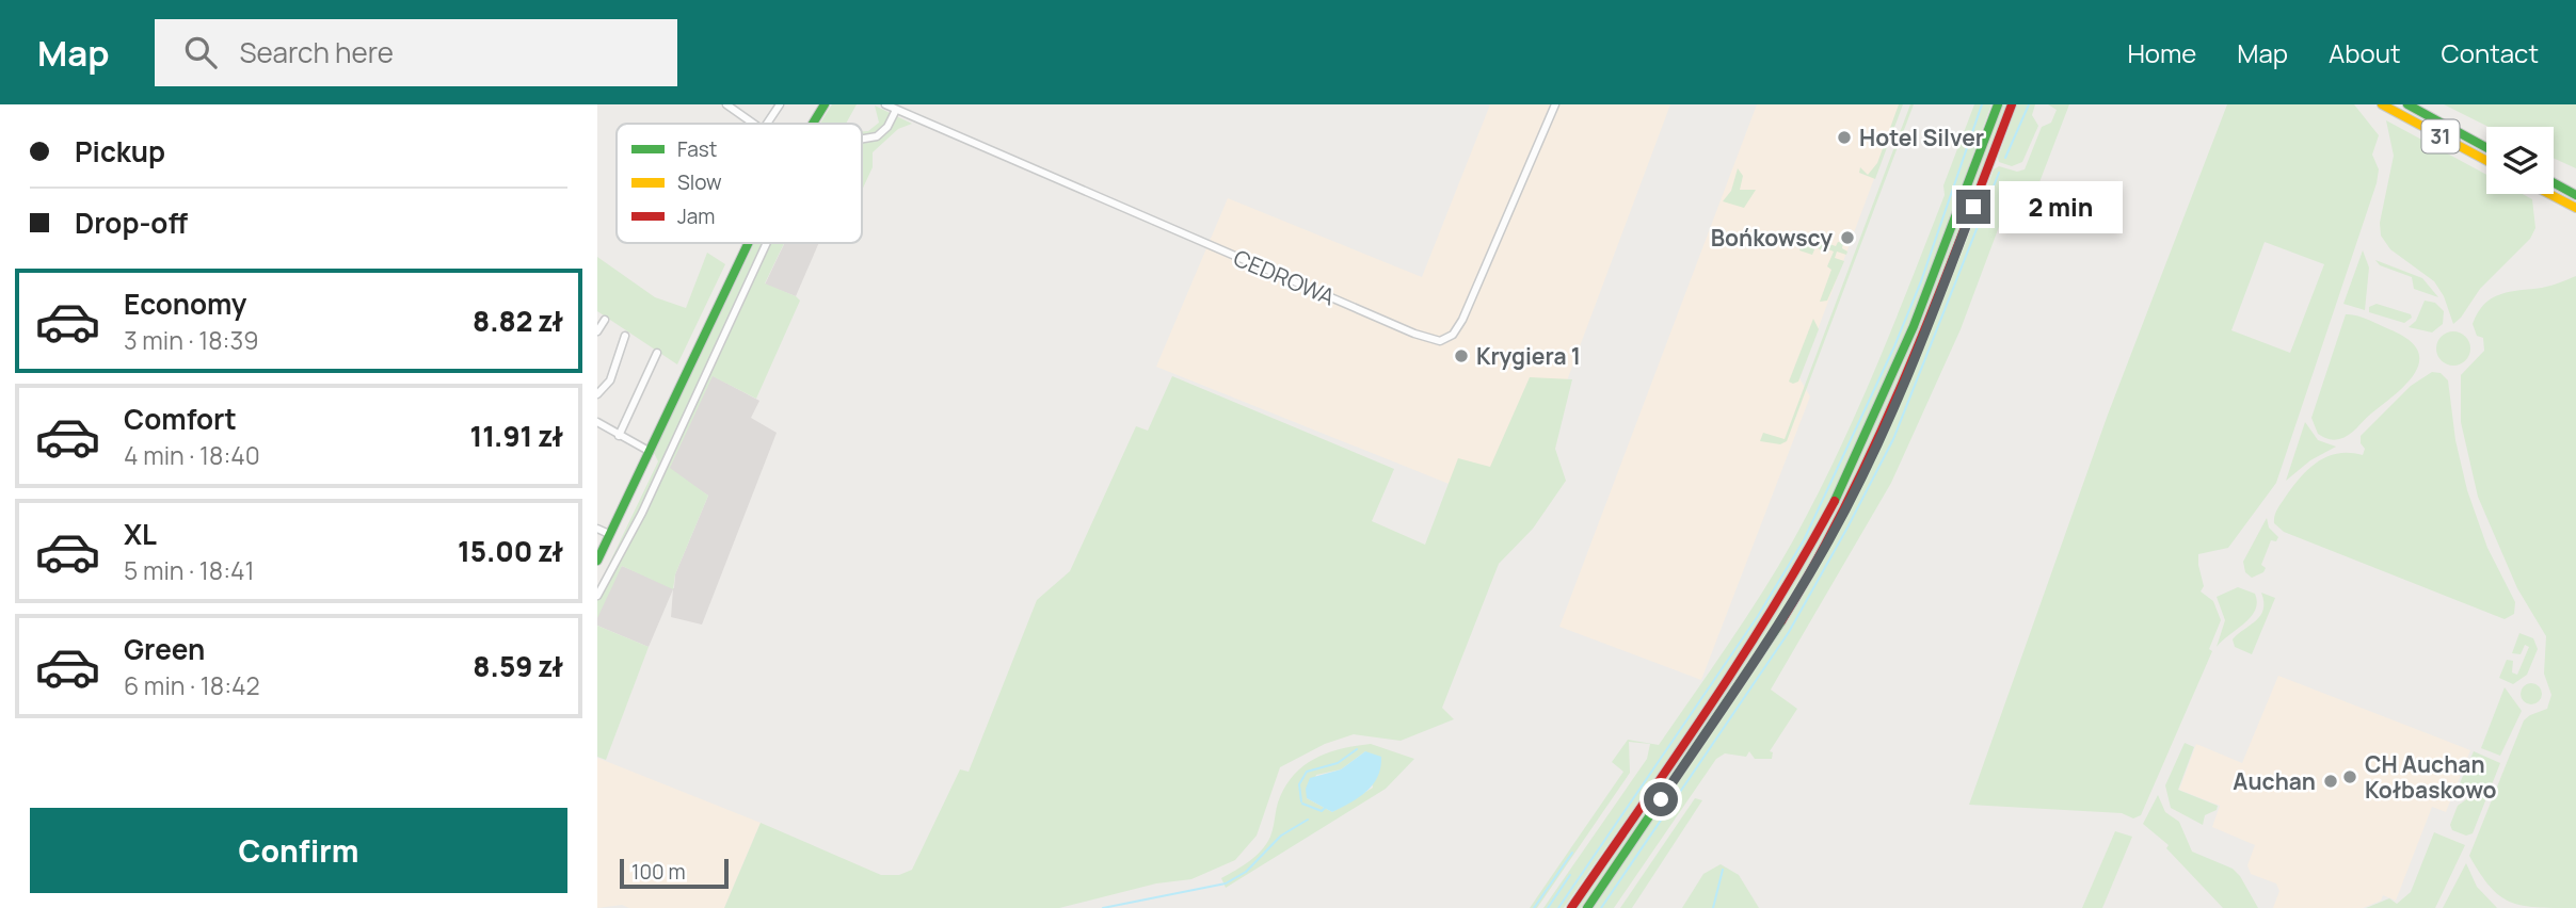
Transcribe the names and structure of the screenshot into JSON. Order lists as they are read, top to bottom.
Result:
{
  "streets": {
    "main road": ["31"],
    "street": ["CEDROWA"]
  },
  "places": [
    "Hotel Silver",
    "Bońkowscy",
    "Krygiera 1",
    "CH Auchan Kołbaskowo",
    "Auchan"
  ],
  "legend": ["Fast", "Slow", "Jam"],
  "scale_bar": "100 m",
  "page": {
    "header": "Map",
    "search": "Search here",
    "nav": [
      "Home",
      "Map",
      "About",
      "Contact"
    ],
    "banner": ["Pickup", "Drop-off"],
    "bubble": "2 min",
    "list": [
      {
        "name": "Economy",
        "note": "3 min · 18:39",
        "value": "8.82 zł"
      },
      {
        "name": "Comfort",
        "note": "4 min · 18:40",
        "value": "11.91 zł"
      },
      {
        "name": "XL",
        "note": "5 min · 18:41",
        "value": "15.00 zł"
      },
      {
        "name": "Green",
        "note": "6 min · 18:42",
        "value": "8.59 zł"
      }
    ],
    "buttons": "Confirm",
    "scale": "100 m"
  }
}
